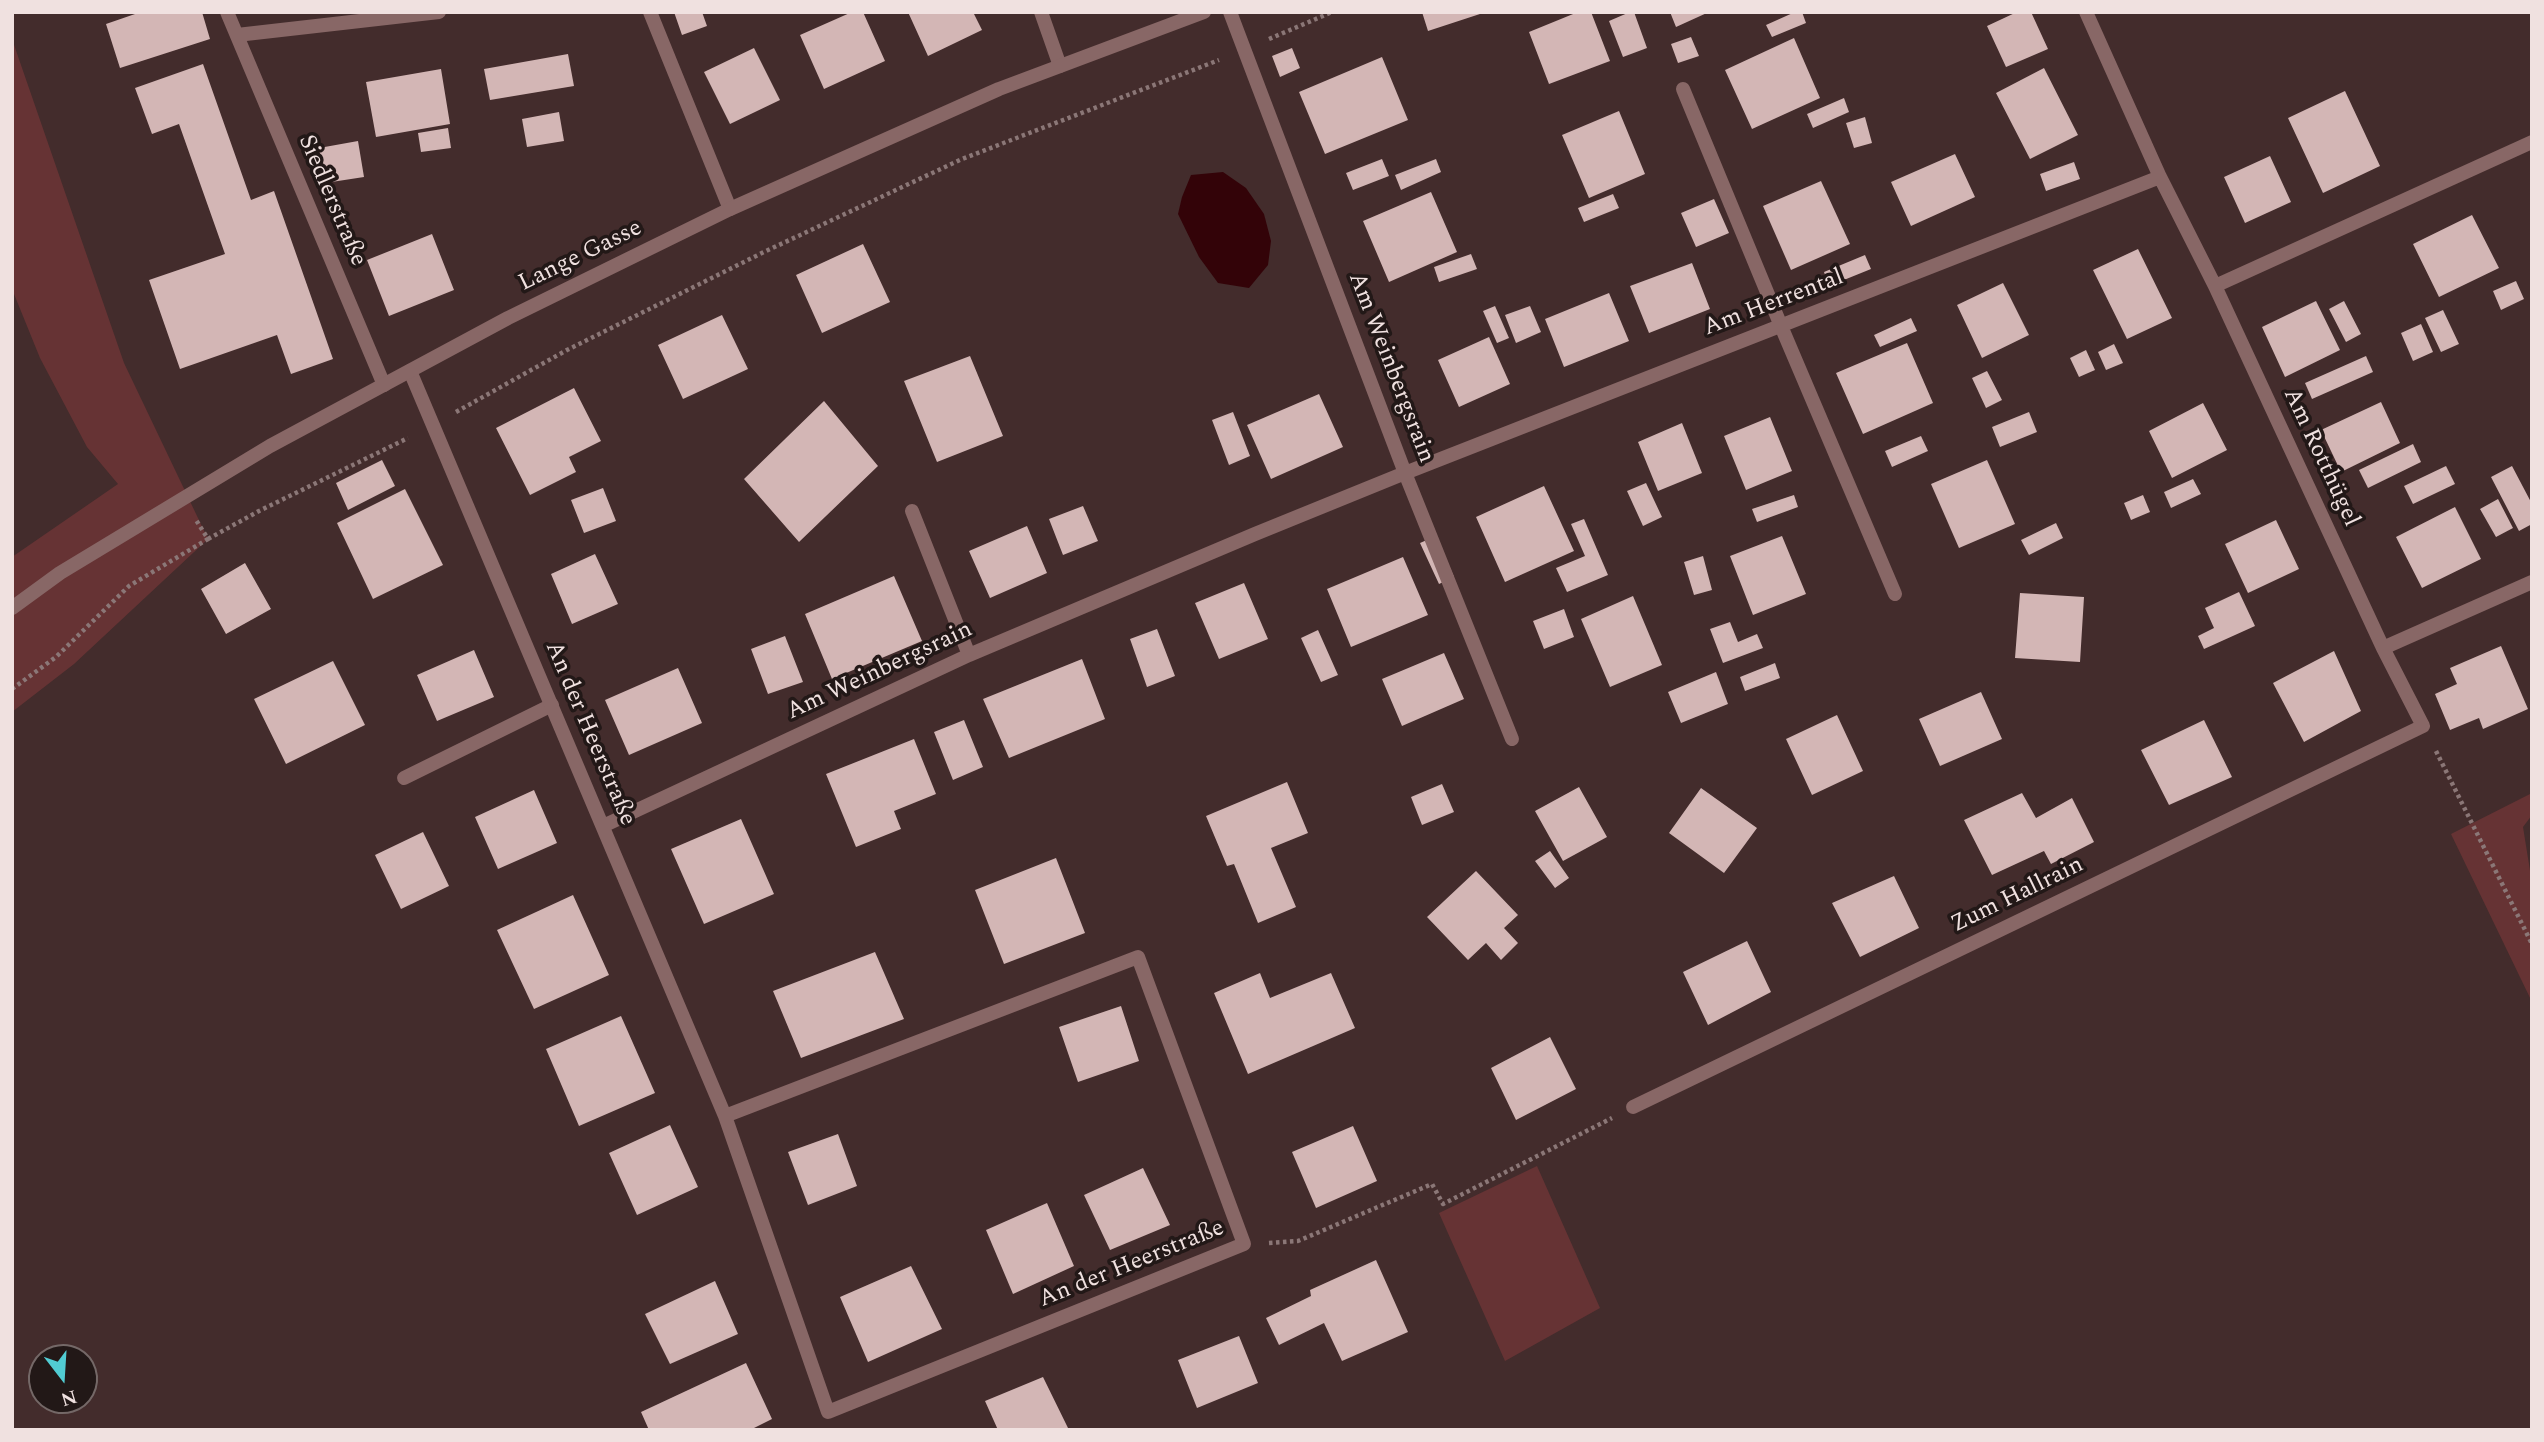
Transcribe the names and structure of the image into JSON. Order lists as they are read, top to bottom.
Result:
{
  "streets": {
    "street": [
      "Siedlerstraße",
      "Lange Gasse",
      "Am Herrental",
      "Am Weinbergsrain",
      "Am Rotthügel",
      "An der Heerstraße",
      "Zum Hallrain"
    ]
  },
  "crossings": [
    ["Siedlerstraße", "Lange Gasse"],
    ["Lange Gasse", "An der Heerstraße"],
    ["Am Herrental", "Am Weinbergsrain"],
    ["Am Herrental", "Am Rotthügel"],
    ["Am Weinbergsrain", "An der Heerstraße"],
    ["Am Rotthügel", "Zum Hallrain"]
  ],
  "north": "bottom"
}
